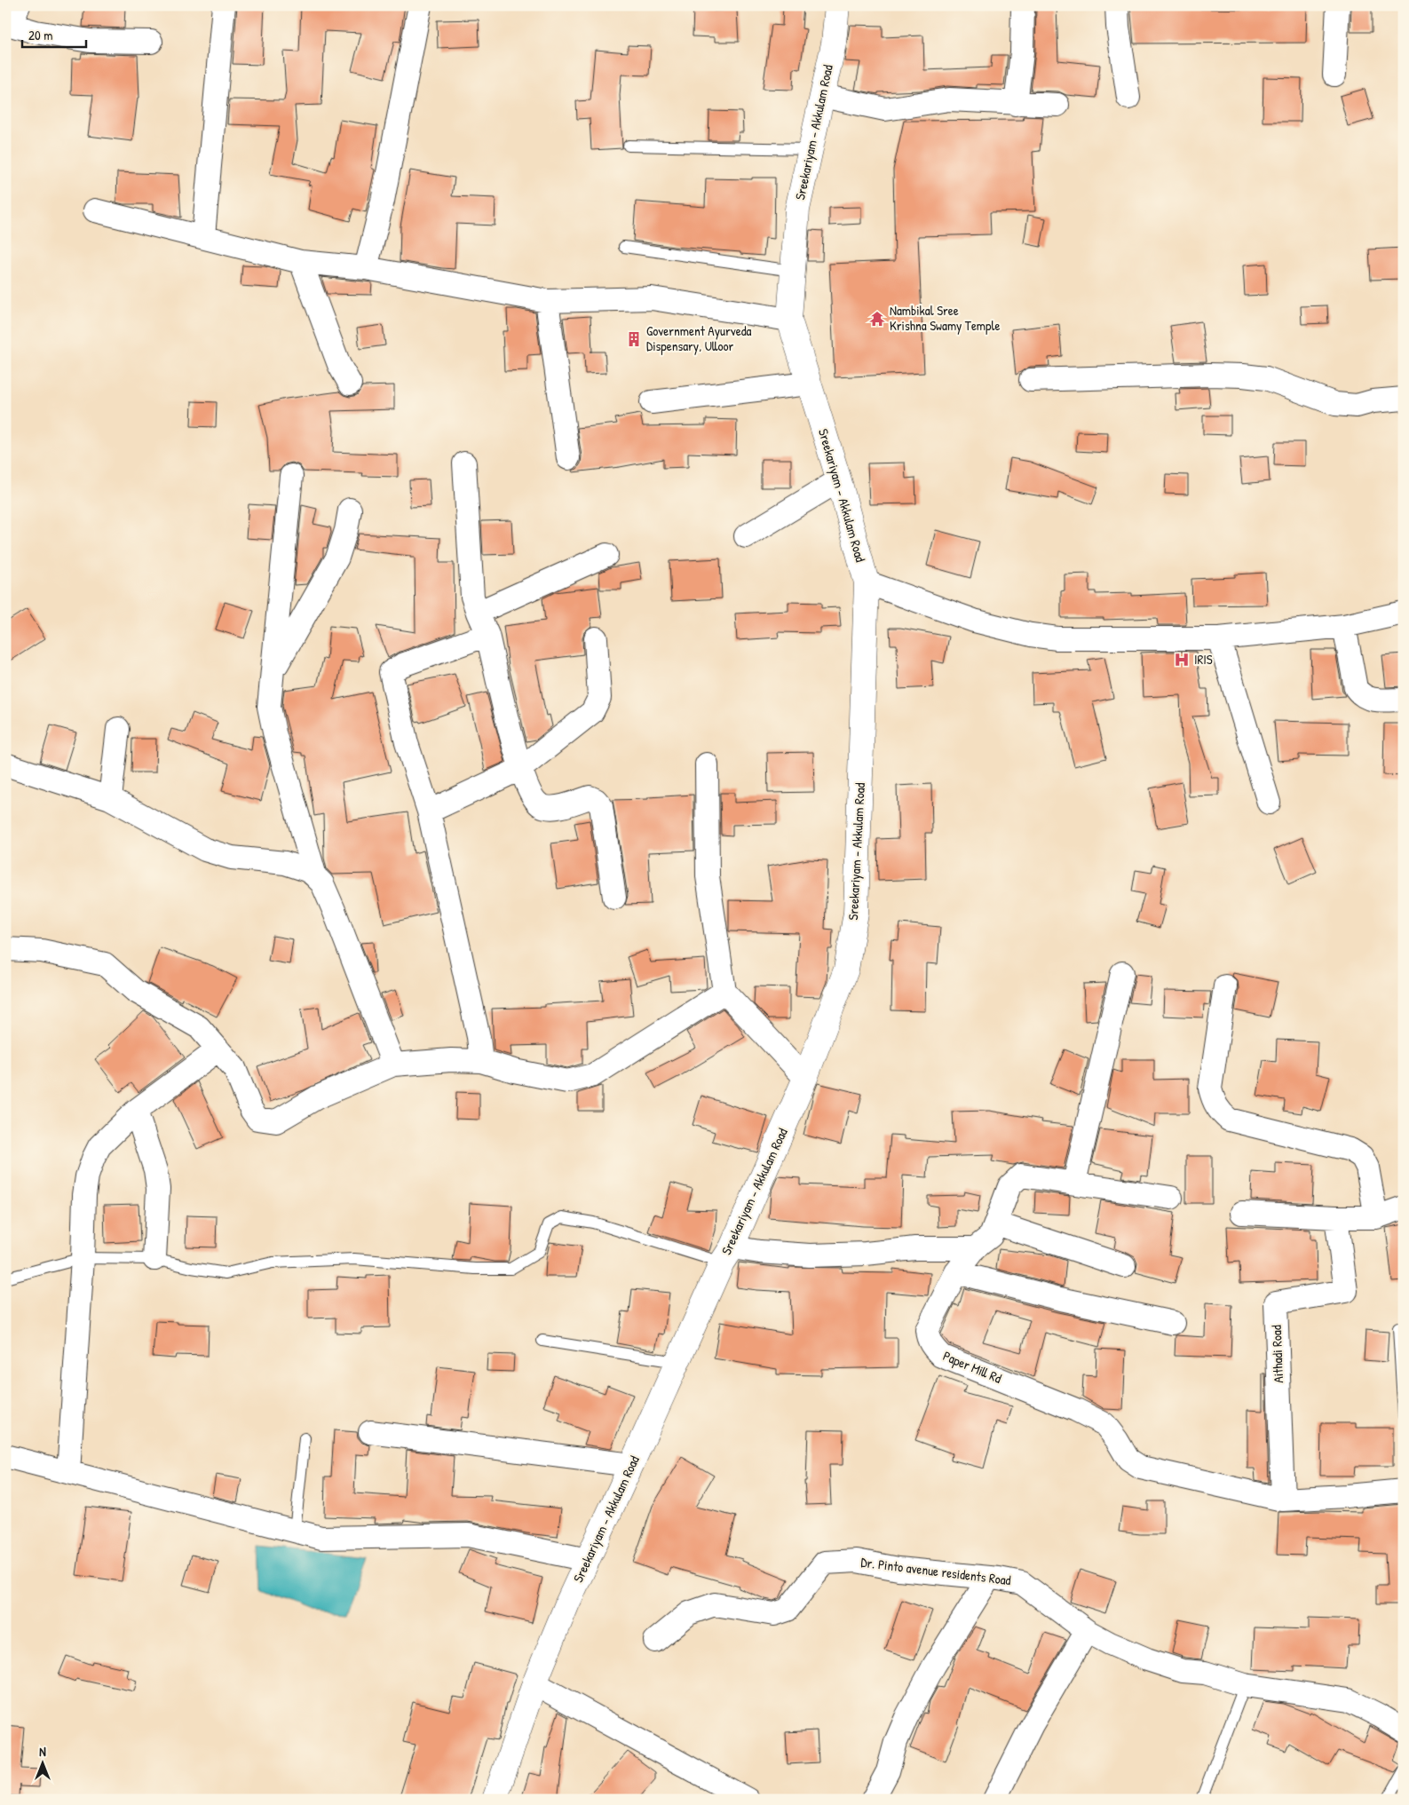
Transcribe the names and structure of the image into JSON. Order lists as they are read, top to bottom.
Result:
{
  "streets": {
    "main road": ["Sreekariyam - Akkulam Road"],
    "street": ["Aithadi Road", "Paper Mill Rd", "Dr. Pinto avenue residents Road"]
  },
  "crossings": [
    ["Aithadi Road", "Paper Mill Rd"]
  ],
  "places": {
    "temple": ["Nambikal Sree Krishna Swamy Temple"],
    "building": ["Government Ayurveda Dispensary, Ulloor"],
    "hospital": ["IRIS"]
  },
  "scale_bar": "20 m",
  "north": "top"
}
